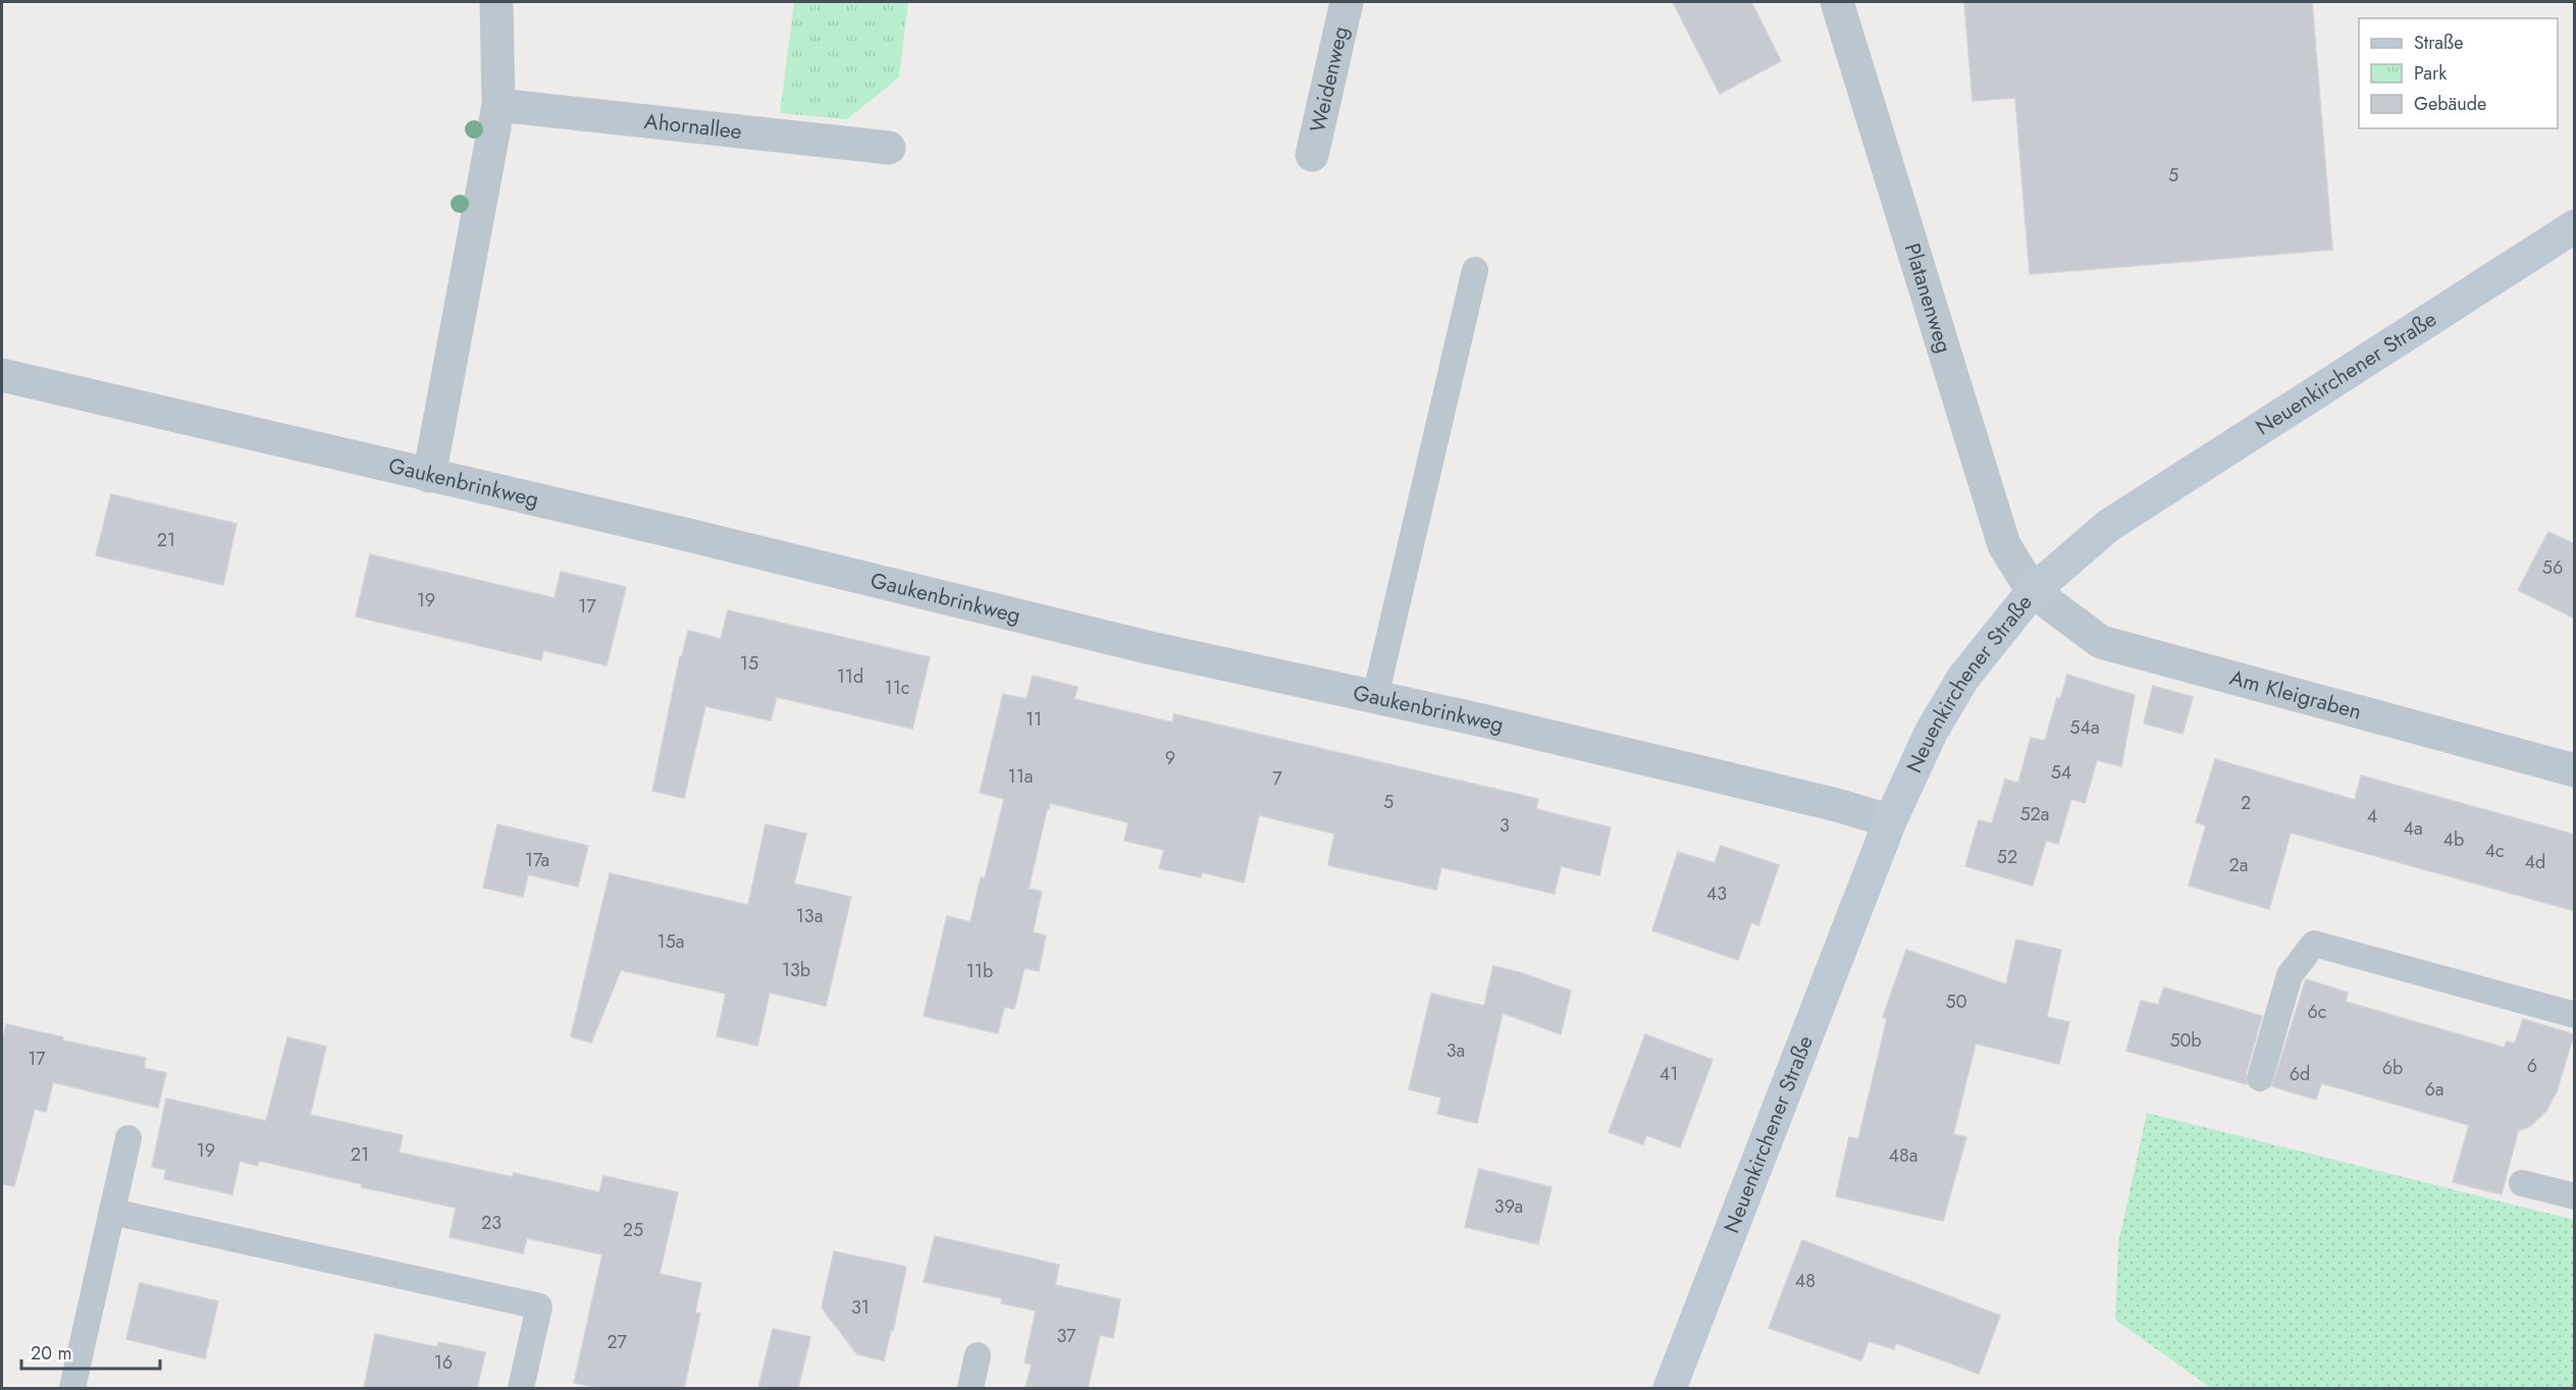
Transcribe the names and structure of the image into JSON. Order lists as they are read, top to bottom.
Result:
{
  "streets": {
    "main road": ["Neuenkirchener Straße"],
    "street": [
      "Weidenweg",
      "Ahornallee",
      "Platanenweg",
      "Gaukenbrinkweg",
      "Am Kleigraben"
    ]
  },
  "crossings": [
    ["Platanenweg", "Neuenkirchener Straße"],
    ["Platanenweg", "Am Kleigraben"],
    ["Neuenkirchener Straße", "Gaukenbrinkweg"],
    ["Neuenkirchener Straße", "Am Kleigraben"]
  ],
  "house_numbers": [
    "5",
    "21",
    "56",
    "19",
    "17",
    "15",
    "11d",
    "11c",
    "11",
    "54a",
    "9",
    "54",
    "11a",
    "7",
    "5",
    "2",
    "52a",
    "4",
    "3",
    "4a",
    "4b",
    "4c",
    "52",
    "17a",
    "4d",
    "2a",
    "43",
    "13a",
    "15a",
    "13b",
    "11b",
    "50",
    "6c",
    "50b",
    "3a",
    "17",
    "6",
    "6b",
    "41",
    "6d",
    "6a",
    "19",
    "21",
    "48a",
    "39a",
    "23",
    "25",
    "48",
    "31",
    "37",
    "27",
    "16"
  ],
  "legend": ["Straße", "Park", "Gebäude"],
  "scale_bar": "20 m"
}
